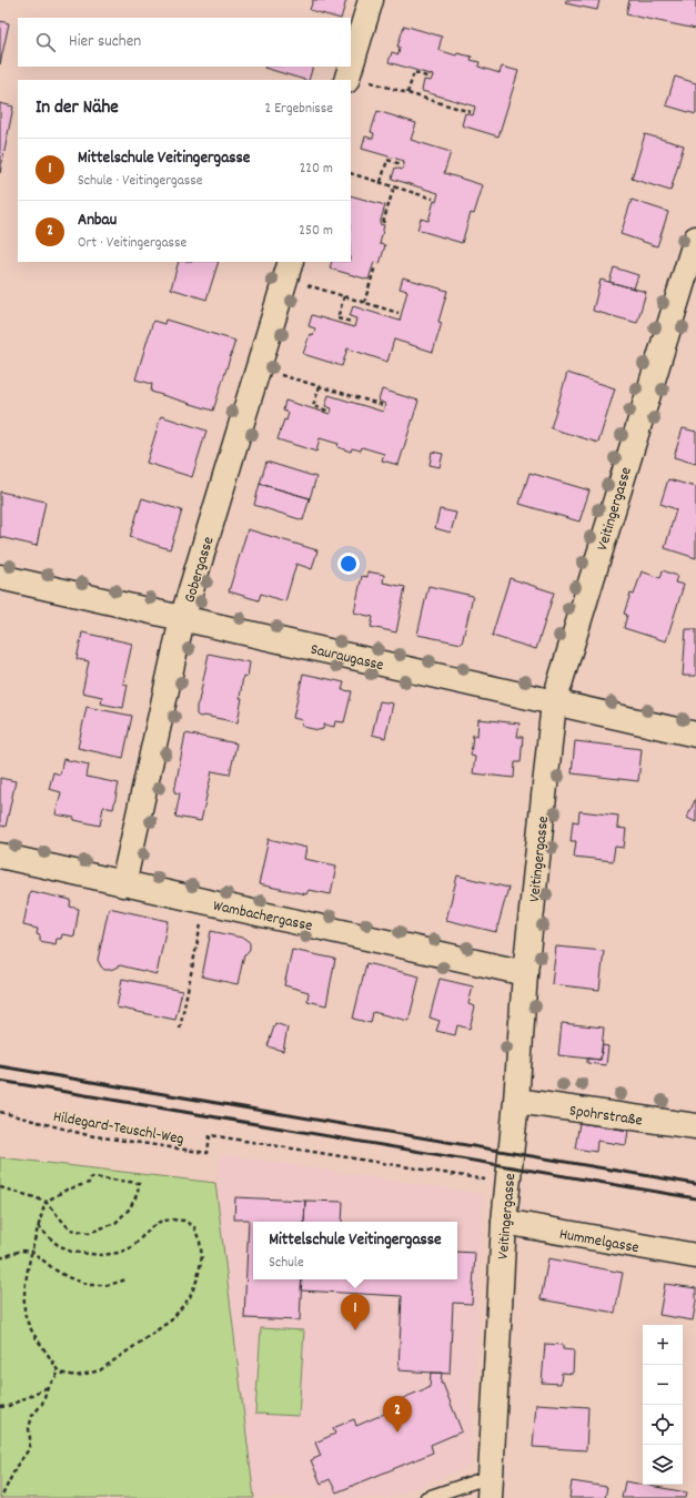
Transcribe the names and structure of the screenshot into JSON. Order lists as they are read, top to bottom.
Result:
{
  "streets": {
    "street": [
      "Veitingergasse",
      "Gobergasse",
      "Sauraugasse",
      "Wambachergasse",
      "Spohrstraße",
      "Hummelgasse"
    ],
    "path": ["Hildegard-Teuschl-Weg"]
  },
  "crossings": [
    ["Veitingergasse", "Sauraugasse"],
    ["Veitingergasse", "Wambachergasse"],
    ["Veitingergasse", "Spohrstraße"],
    ["Veitingergasse", "Hildegard-Teuschl-Weg"],
    ["Veitingergasse", "Hummelgasse"],
    ["Gobergasse", "Sauraugasse"],
    ["Gobergasse", "Wambachergasse"]
  ],
  "page": {
    "search": "Hier suchen",
    "heading": ["In der Nähe", "2 Ergebnisse"],
    "list": [
      {
        "mark": "1",
        "name": "Mittelschule Veitingergasse",
        "note": "Schule · Veitingergasse",
        "value": "220 m"
      },
      {
        "mark": "2",
        "name": "Anbau",
        "note": "Ort · Veitingergasse",
        "value": "250 m"
      }
    ],
    "popup": ["Mittelschule Veitingergasse", "Schule"],
    "pins": ["1", "2"],
    "map_buttons": ["+", "−"]
  }
}
